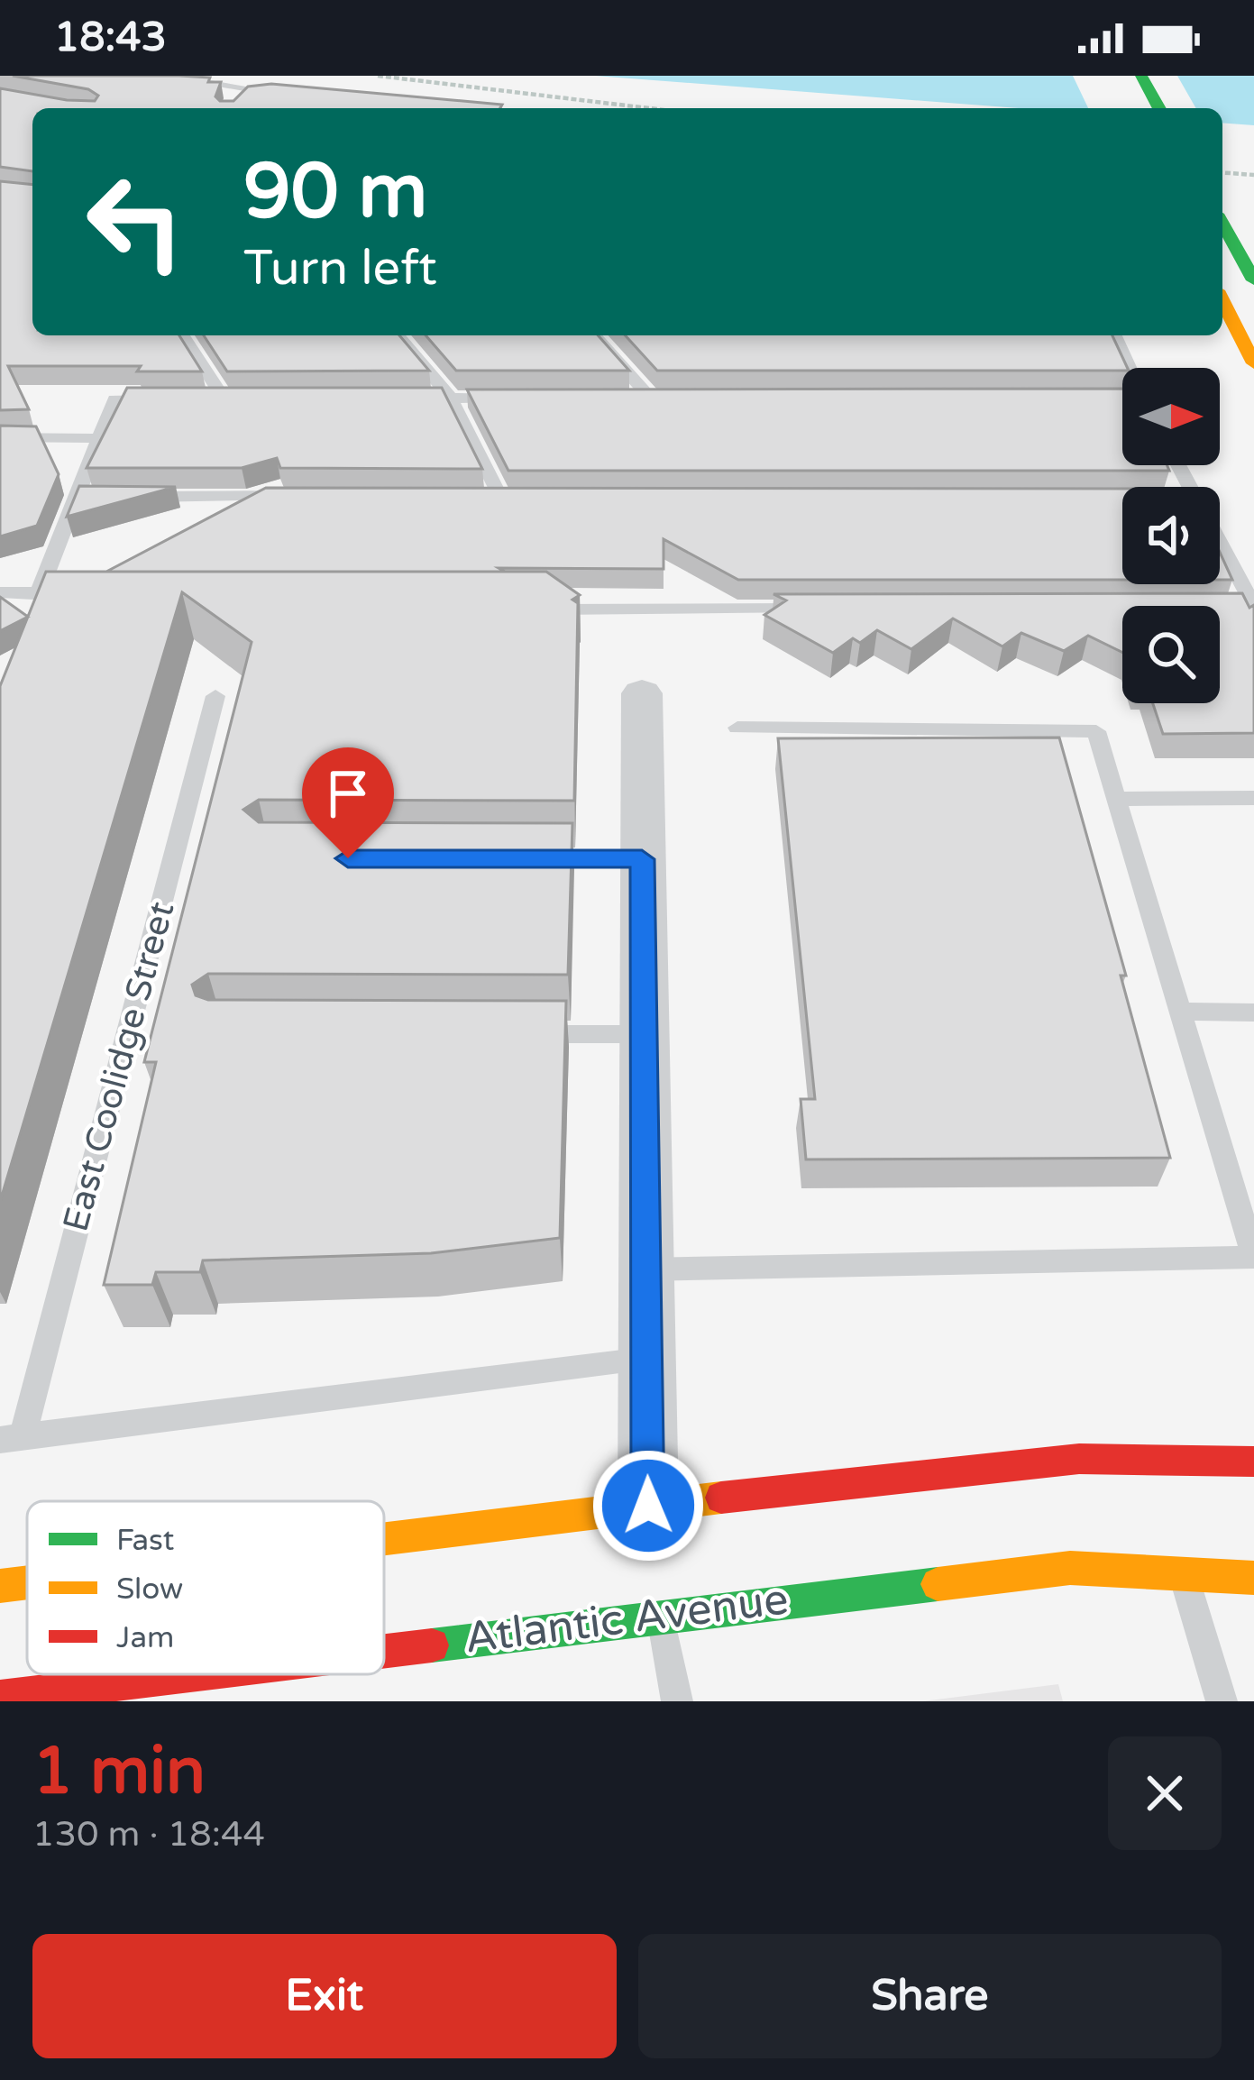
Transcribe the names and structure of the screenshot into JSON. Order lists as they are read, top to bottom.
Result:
{
  "streets": {
    "main road": ["Atlantic Avenue"],
    "lane": ["East Coolidge Street"]
  },
  "legend": ["Fast", "Slow", "Jam"],
  "north": "right",
  "page": {
    "status": "18:43",
    "turn": ["90 m", "Turn left"],
    "heading": ["1 min", "130 m · 18:44"],
    "buttons": ["Exit", "Share"]
  }
}
